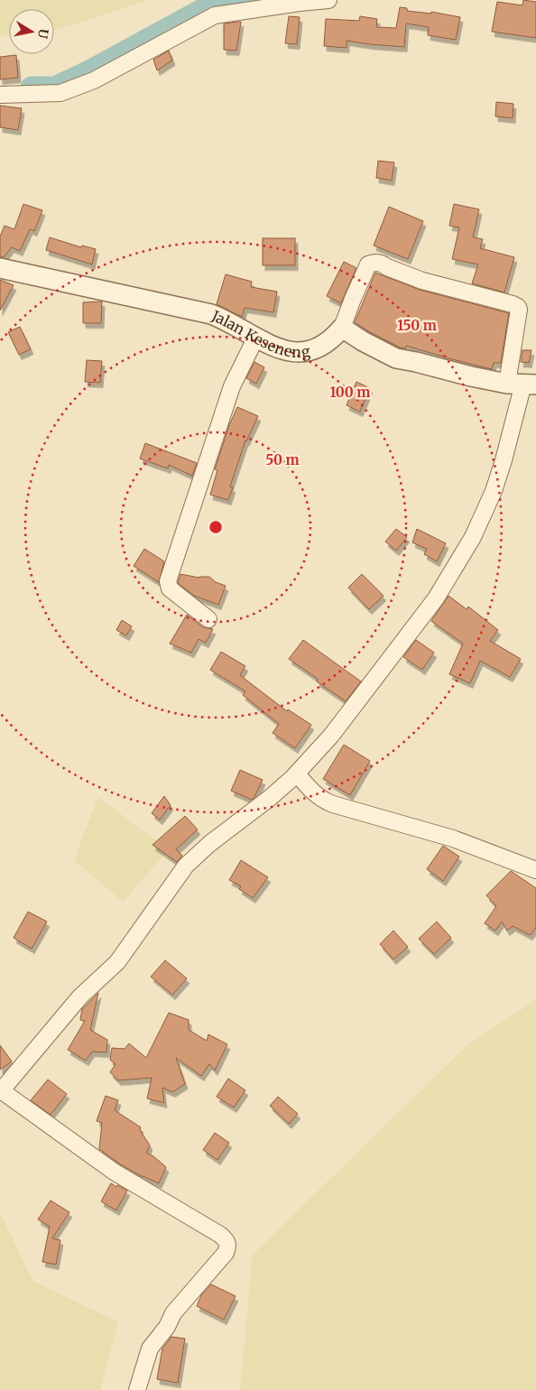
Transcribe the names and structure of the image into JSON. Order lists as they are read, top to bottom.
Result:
{
  "streets": {
    "street": ["Jalan Keseneng"]
  },
  "north": "right",
  "rings": ["150 m", "100 m", "50 m"]
}
